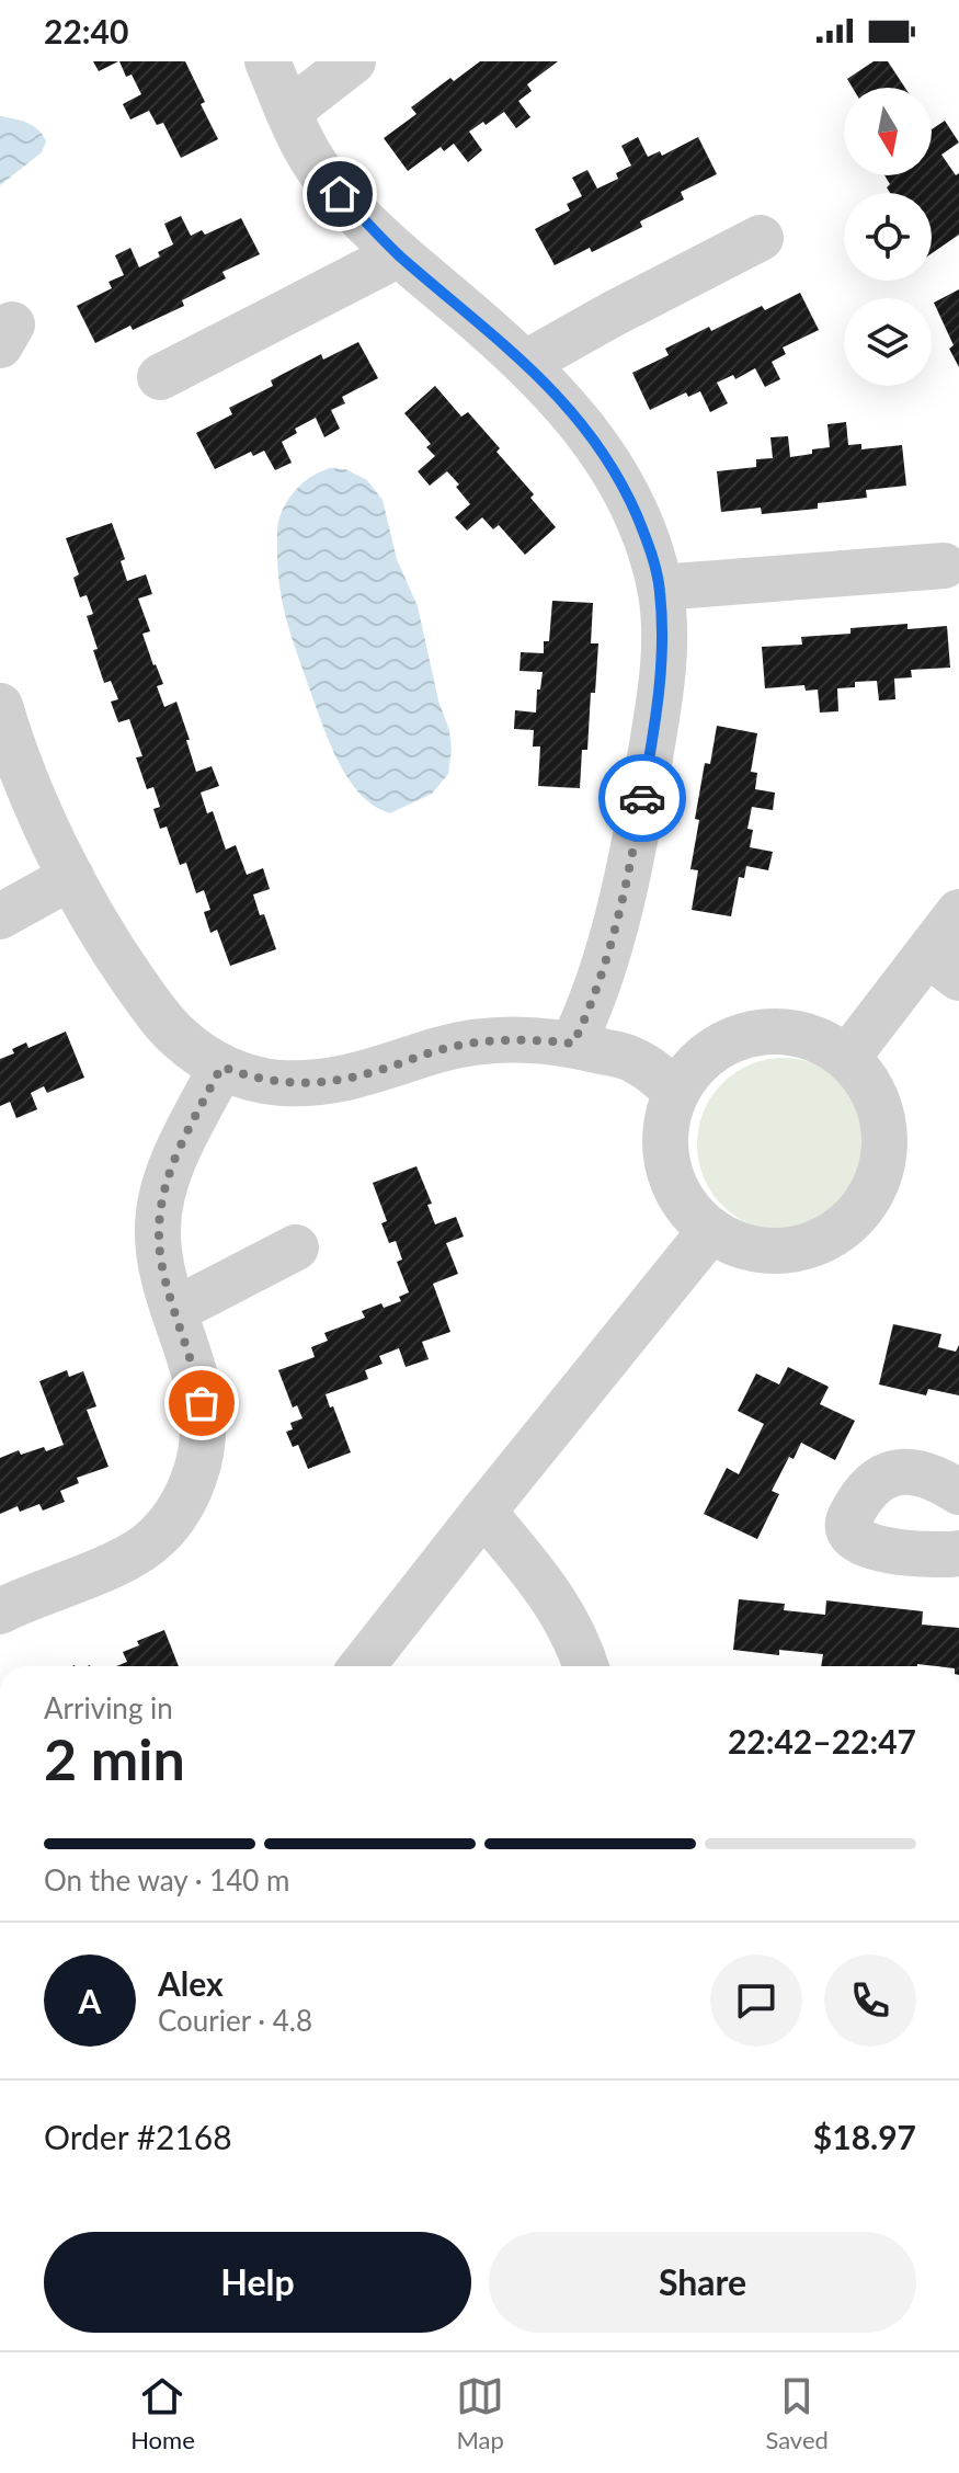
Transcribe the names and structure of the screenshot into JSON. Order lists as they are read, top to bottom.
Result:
{
  "north": "bottom",
  "page": {
    "status": "22:40",
    "heading": ["2 min", "Arriving in", "22:42–22:47"],
    "panel": [
      "Alex",
      "Courier · 4.8",
      "Order #2168",
      "$18.97"
    ],
    "bar": "On the way · 140 m",
    "round": "A",
    "buttons": ["Help", "Share"],
    "tabs": ["Home", "Map", "Saved"]
  }
}
